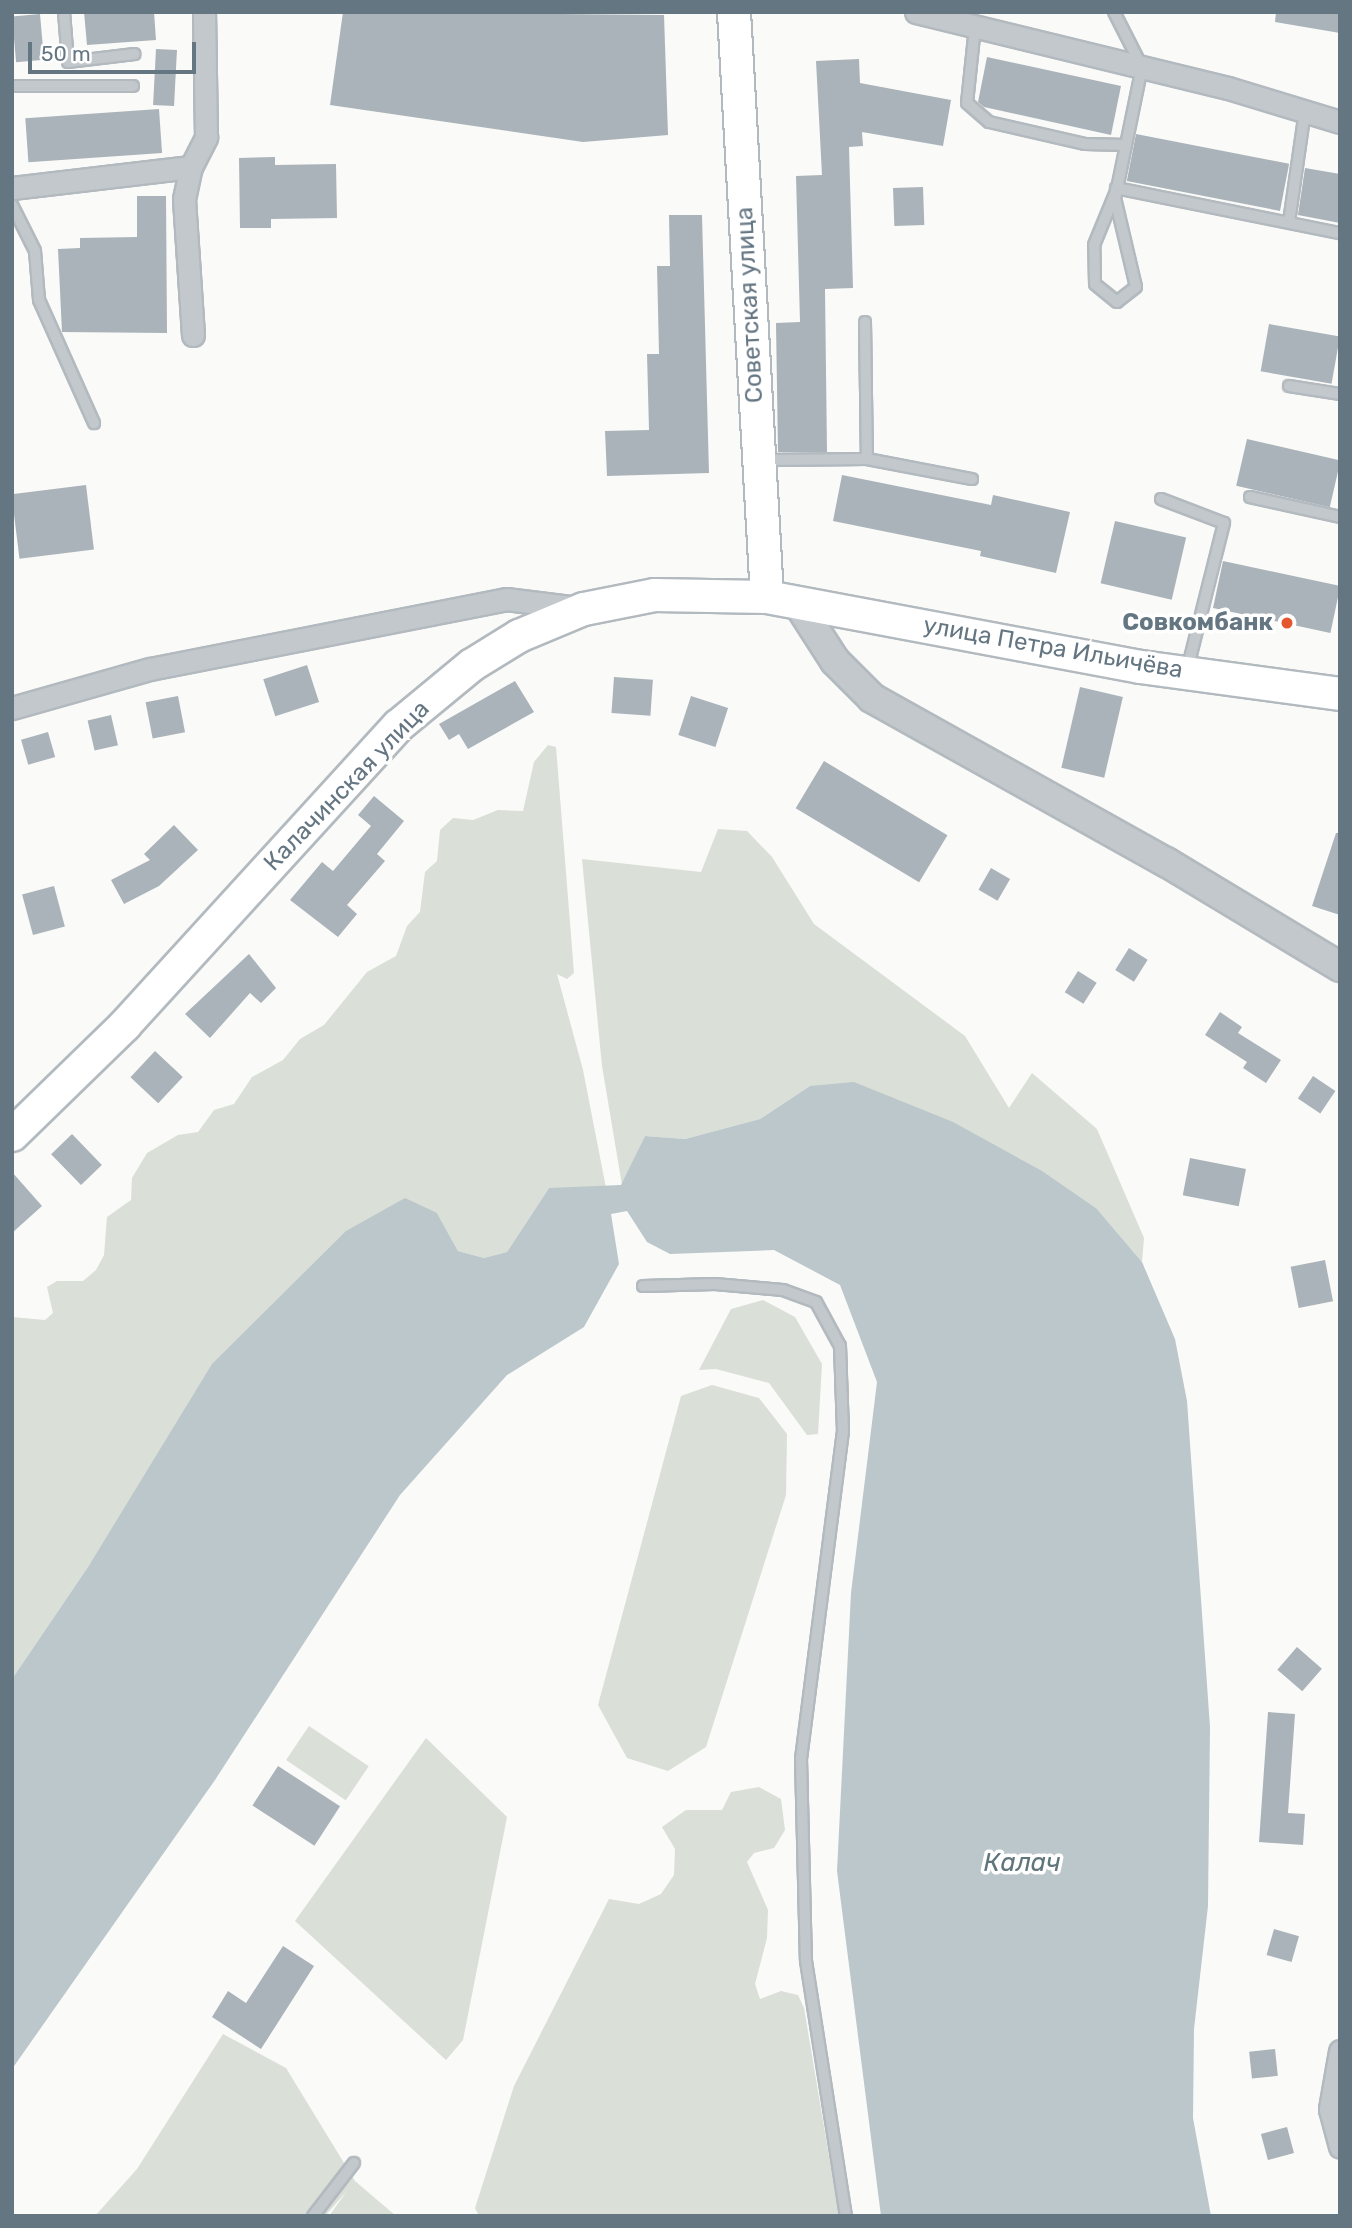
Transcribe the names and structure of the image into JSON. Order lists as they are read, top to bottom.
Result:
{
  "streets": {
    "main road": ["Советская улица", "улица Петра Ильичёва", "Калачинская улица"]
  },
  "crossings": [
    ["Советская улица", "улица Петра Ильичёва"],
    ["Советская улица", "Калачинская улица"],
    ["улица Петра Ильичёва", "Калачинская улица"]
  ],
  "water": ["Калач"],
  "places": ["Совкомбанк"],
  "scale_bar": "50 m"
}
